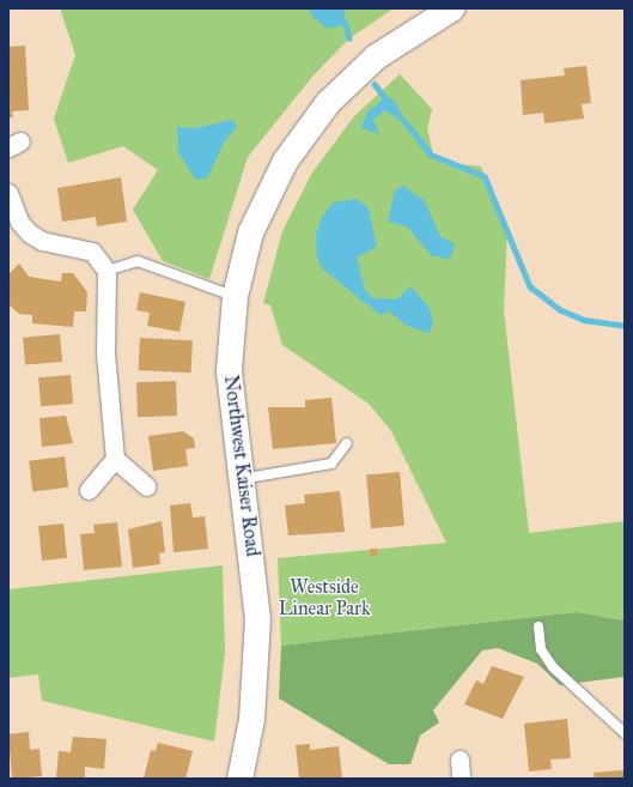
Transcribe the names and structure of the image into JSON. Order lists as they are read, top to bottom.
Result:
{
  "streets": {
    "main road": ["Northwest Kaiser Road"]
  },
  "parks": ["Westside Linear Park"]
}
